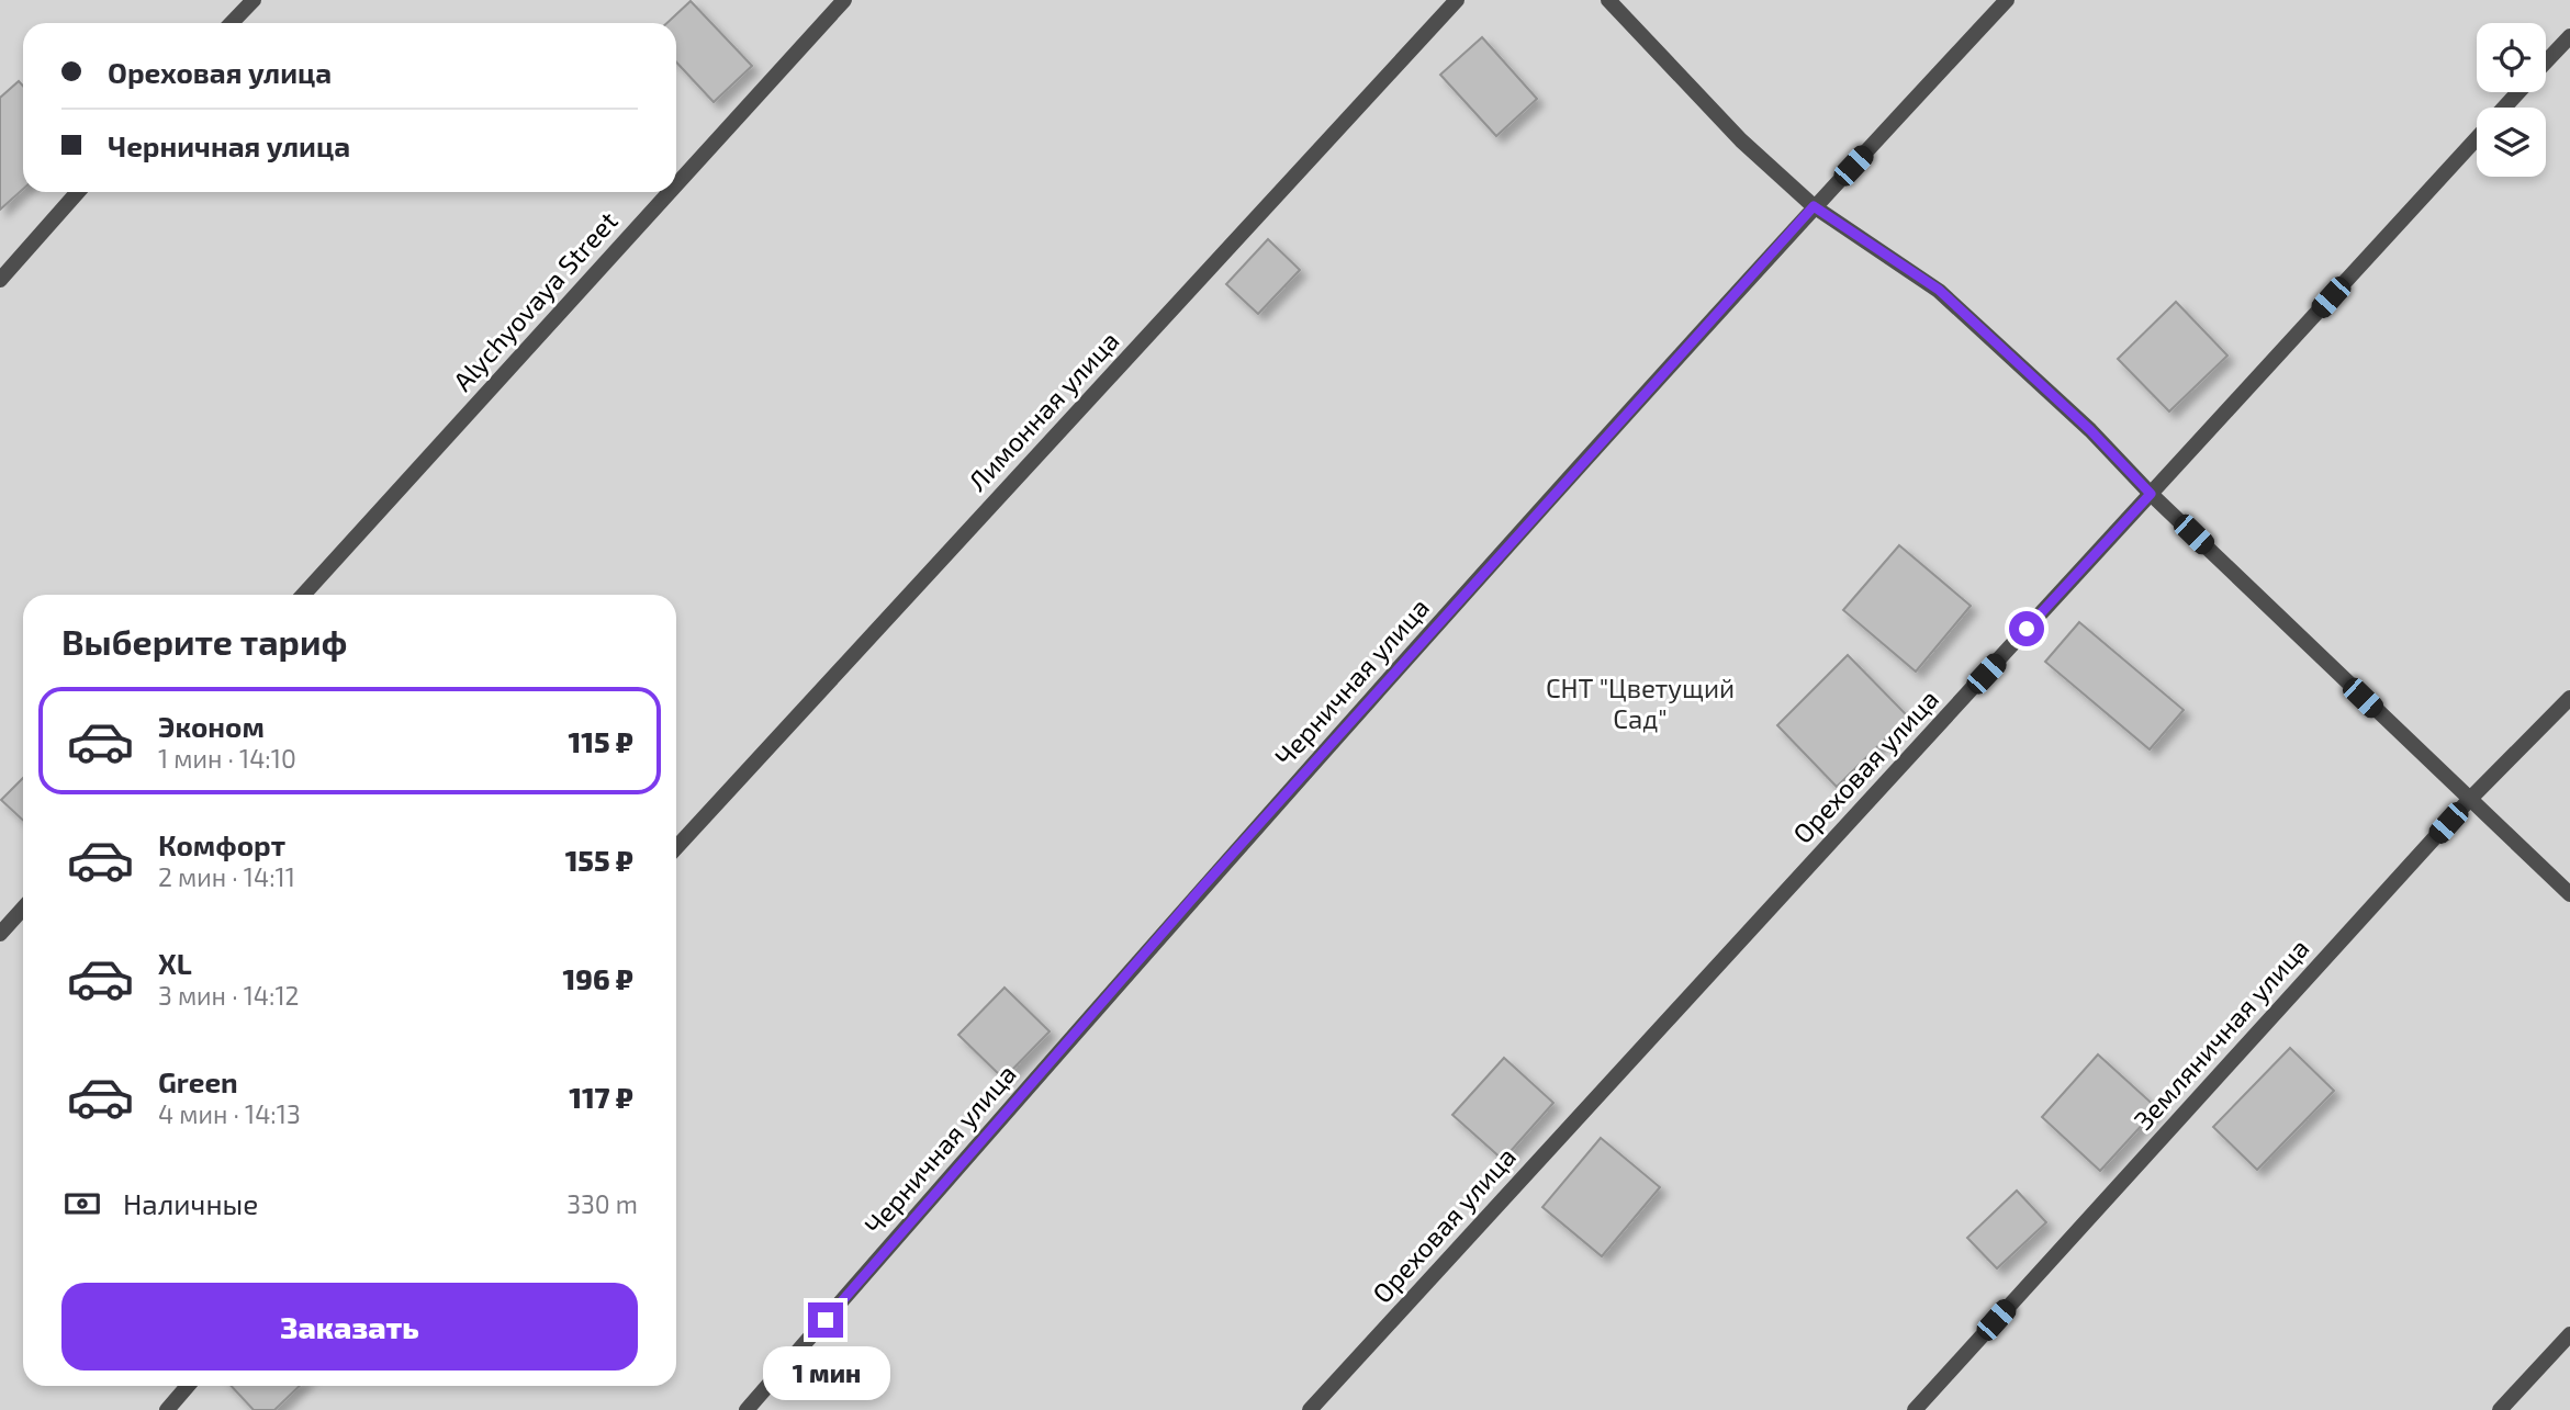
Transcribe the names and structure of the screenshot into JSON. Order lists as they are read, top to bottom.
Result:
{
  "streets": {
    "street": [
      "Alychyovaya Street",
      "Лимонная улица",
      "Черничная улица",
      "Ореховая улица",
      "Земляничная улица"
    ]
  },
  "parks": ["СНТ \"Цветущий Сад\""],
  "page": {
    "banner": ["Ореховая улица", "Черничная улица"],
    "heading": "Выберите тариф",
    "list": [
      {
        "name": "Эконом",
        "note": "1 мин · 14:10",
        "value": "115 ₽"
      },
      {
        "name": "Комфорт",
        "note": "2 мин · 14:11",
        "value": "155 ₽"
      },
      {
        "name": "XL",
        "note": "3 мин · 14:12",
        "value": "196 ₽"
      },
      {
        "name": "Green",
        "note": "4 мин · 14:13",
        "value": "117 ₽"
      }
    ],
    "pay": ["Наличные", "330 m"],
    "buttons": "Заказать",
    "bubble": "1 мин"
  }
}
